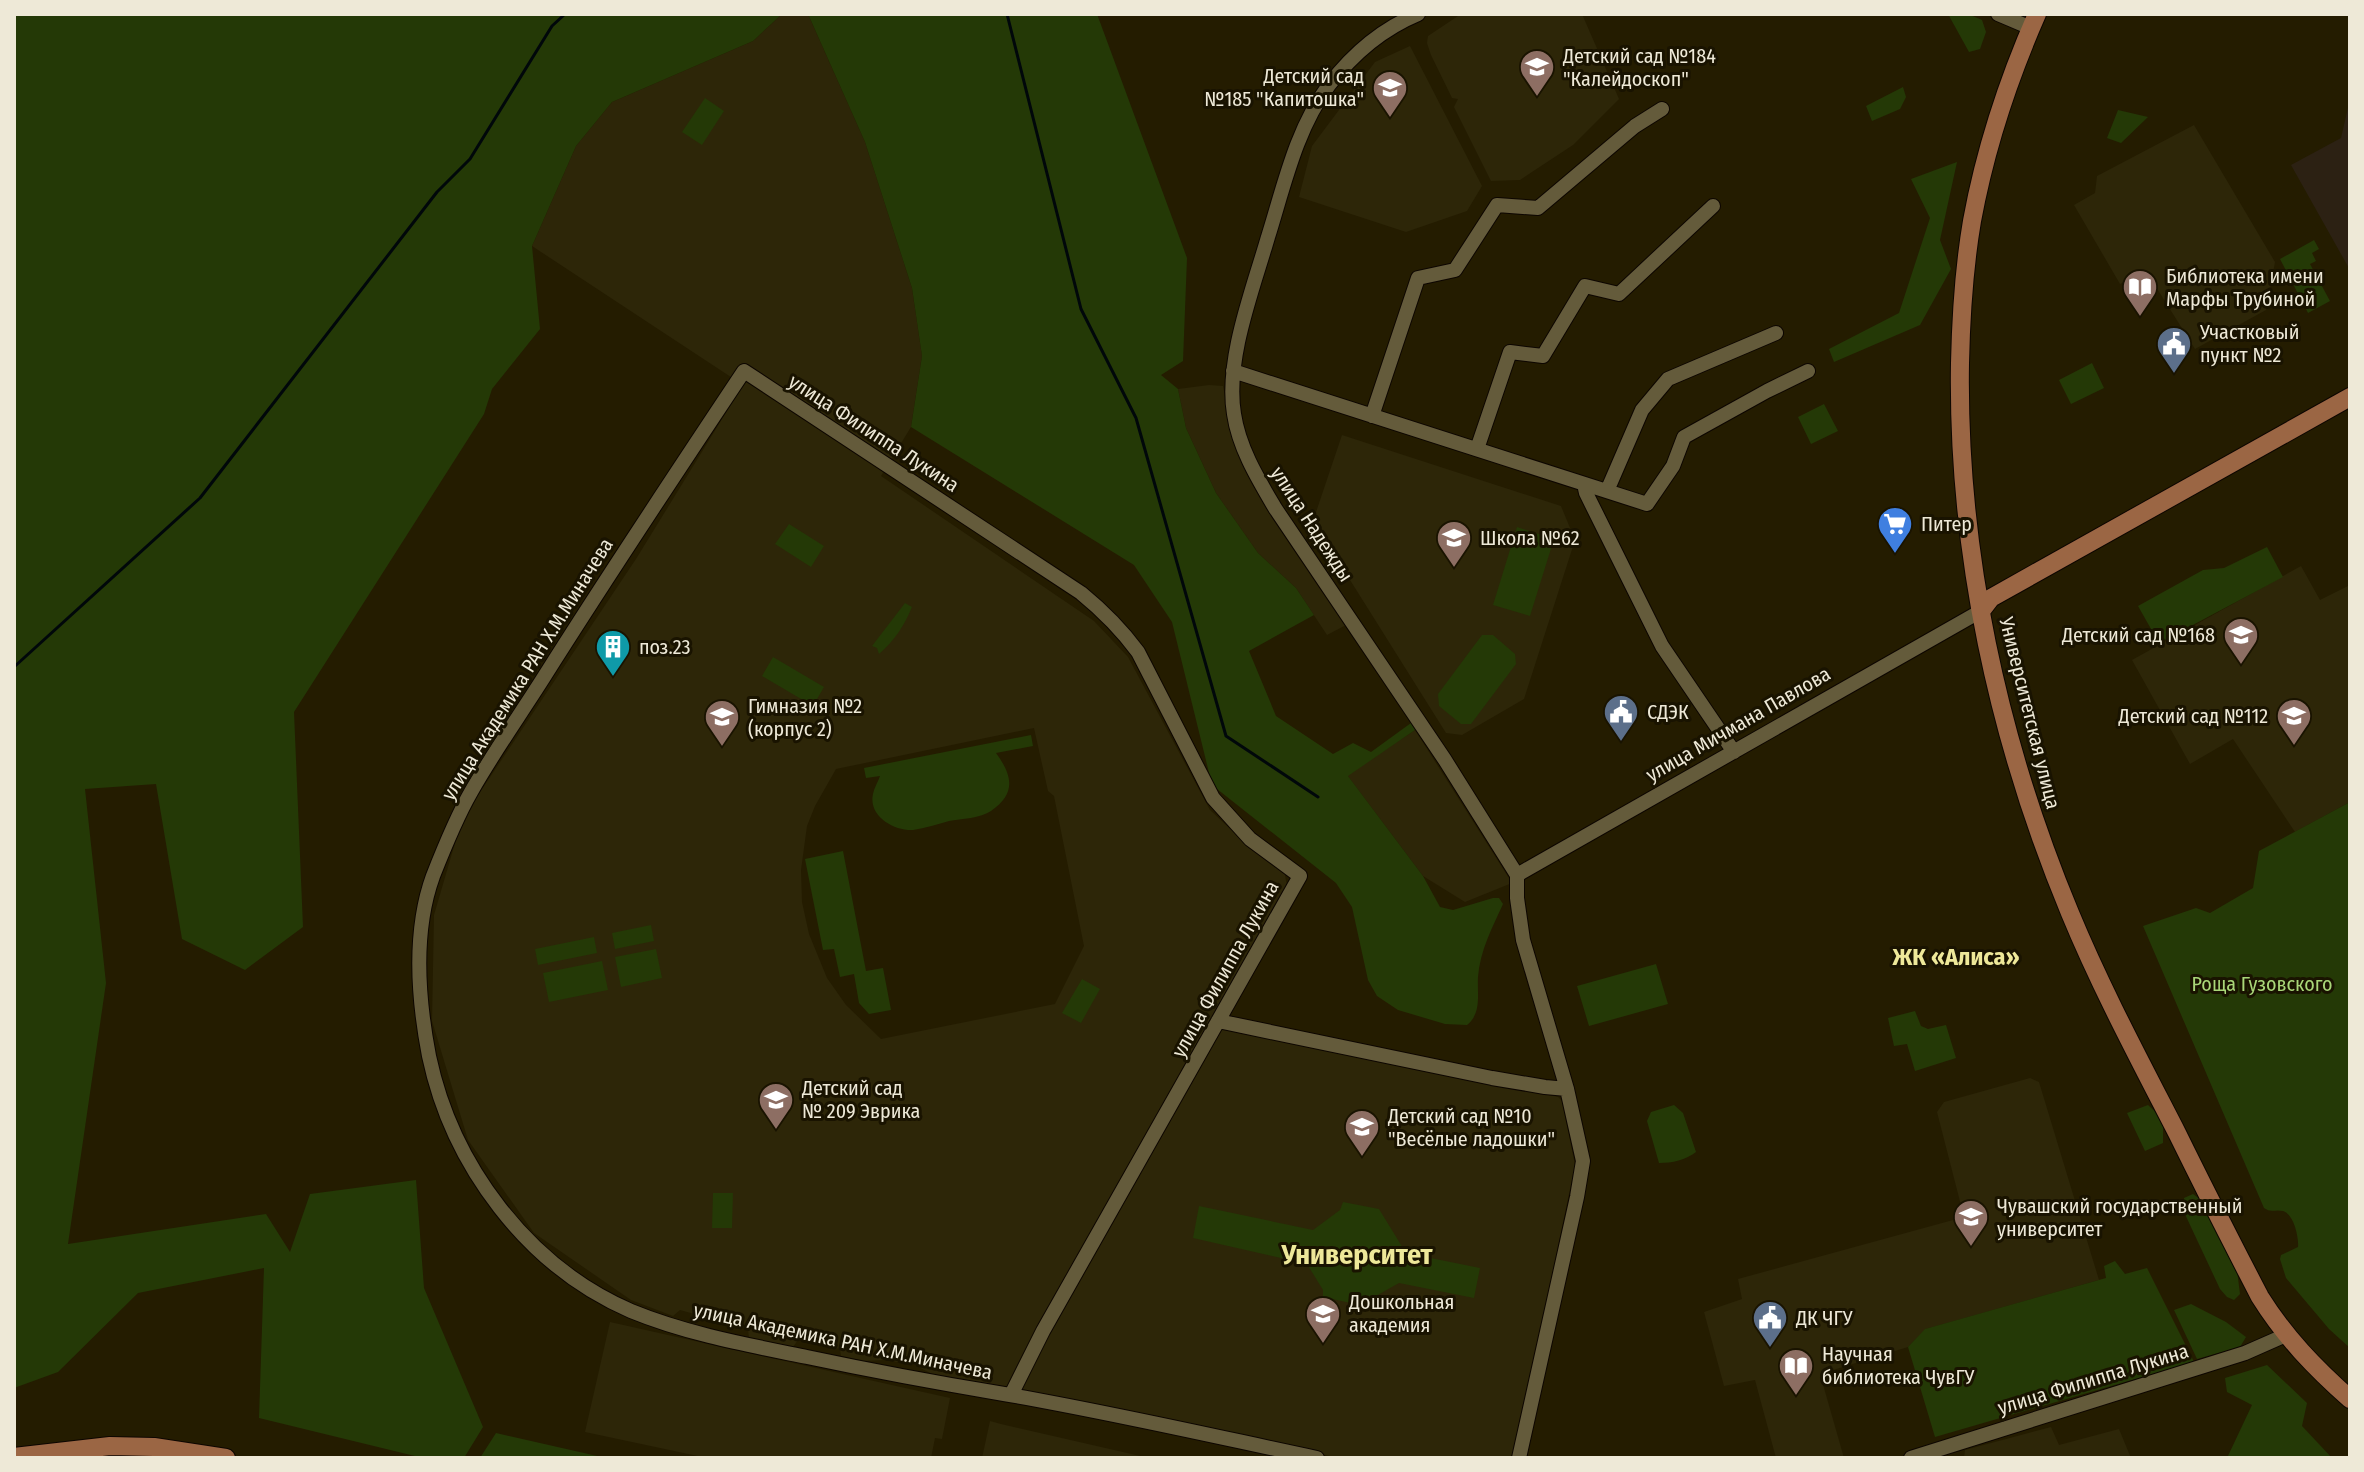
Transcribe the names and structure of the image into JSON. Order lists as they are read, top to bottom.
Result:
{
  "streets": {
    "main road": ["Университетская улица", "улица Мичмана Павлова"],
    "street": ["улица Филиппа Лукина", "улица Надежды", "улица Академика РАН Х.М.Миначева"]
  },
  "crossings": [
    ["улица Филиппа Лукина", "улица Академика РАН Х.М.Миначева"],
    ["улица Филиппа Лукина", "Университетская улица"],
    ["улица Надежды", "улица Мичмана Павлова"],
    ["Университетская улица", "улица Мичмана Павлова"]
  ],
  "districts": ["ЖК «Алиса»", "Университет"],
  "parks": ["Роща Гузовского"],
  "places": {
    "school or university": [
      "Детский сад №184 \"Калейдоскоп\"",
      "Детский сад №185 \"Капитошка\"",
      "Школа №62",
      "Детский сад №168",
      "Детский сад №112",
      "Гимназия №2 (корпус 2)",
      "Детский сад № 209 Эврика",
      "Детский сад №10 \"Весёлые ладошки\"",
      "Чувашский государственный университет",
      "Дошкольная академия"
    ],
    "library": ["Библиотека имени Марфы Трубиной", "Научная библиотека ЧувГУ"],
    "public building": ["Участковый пункт №2", "СДЭК", "ДК ЧГУ"],
    "supermarket": ["Питер"],
    "building": ["поз.23"]
  }
}
